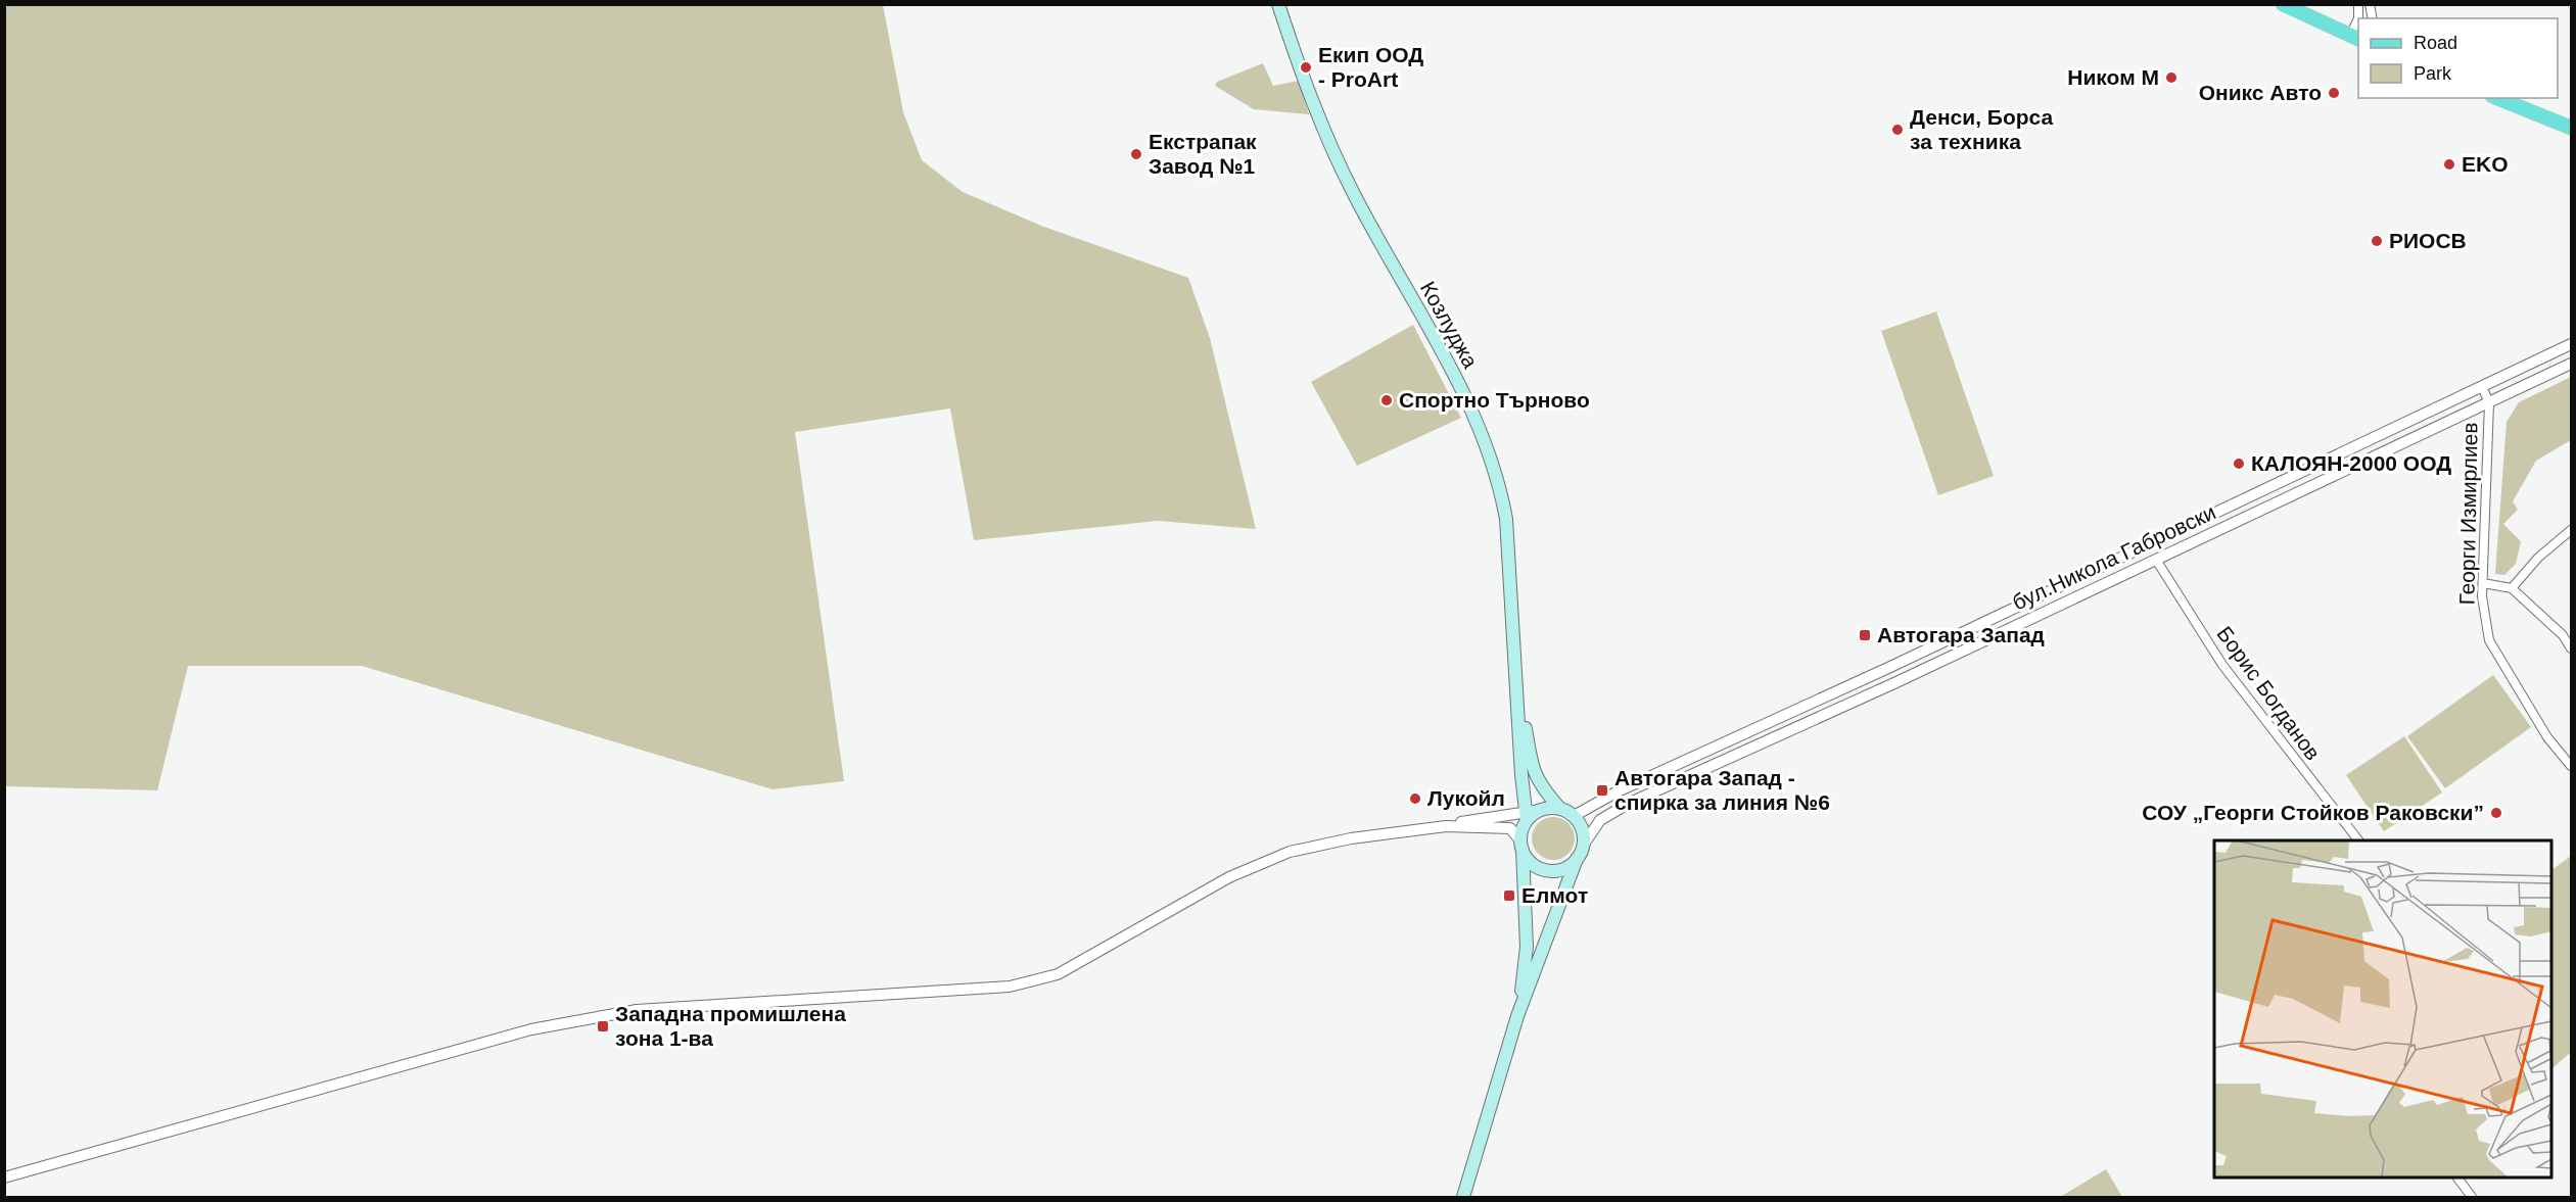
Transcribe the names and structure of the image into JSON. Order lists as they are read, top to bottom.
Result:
{
  "streets": {
    "main road": ["Козлуджа"],
    "street": ["Георги Измирлиев", "бул.Никола Габровски", "Борис Богданов"]
  },
  "crossings": [
    ["Козлуджа", "бул.Никола Габровски"],
    ["Георги Измирлиев", "бул.Никола Габровски"],
    ["бул.Никола Габровски", "Борис Богданов"]
  ],
  "places": {
    "other": [
      "Екип ООД - ProArt",
      "Ником М",
      "Оникс Авто",
      "Денси, Борса за техника",
      "Екстрапак Завод №1",
      "EKO",
      "РИОСВ",
      "Спортно Търново",
      "КАЛОЯН-2000 ООД",
      "Лукойл",
      "СОУ „Георги Стойков Раковски”"
    ],
    "transit": [
      "Автогара Запад",
      "Автогара Запад - спирка за линия №6",
      "Елмот",
      "Западна промишлена зона 1-ва"
    ]
  },
  "legend": ["Road", "Park"]
}
